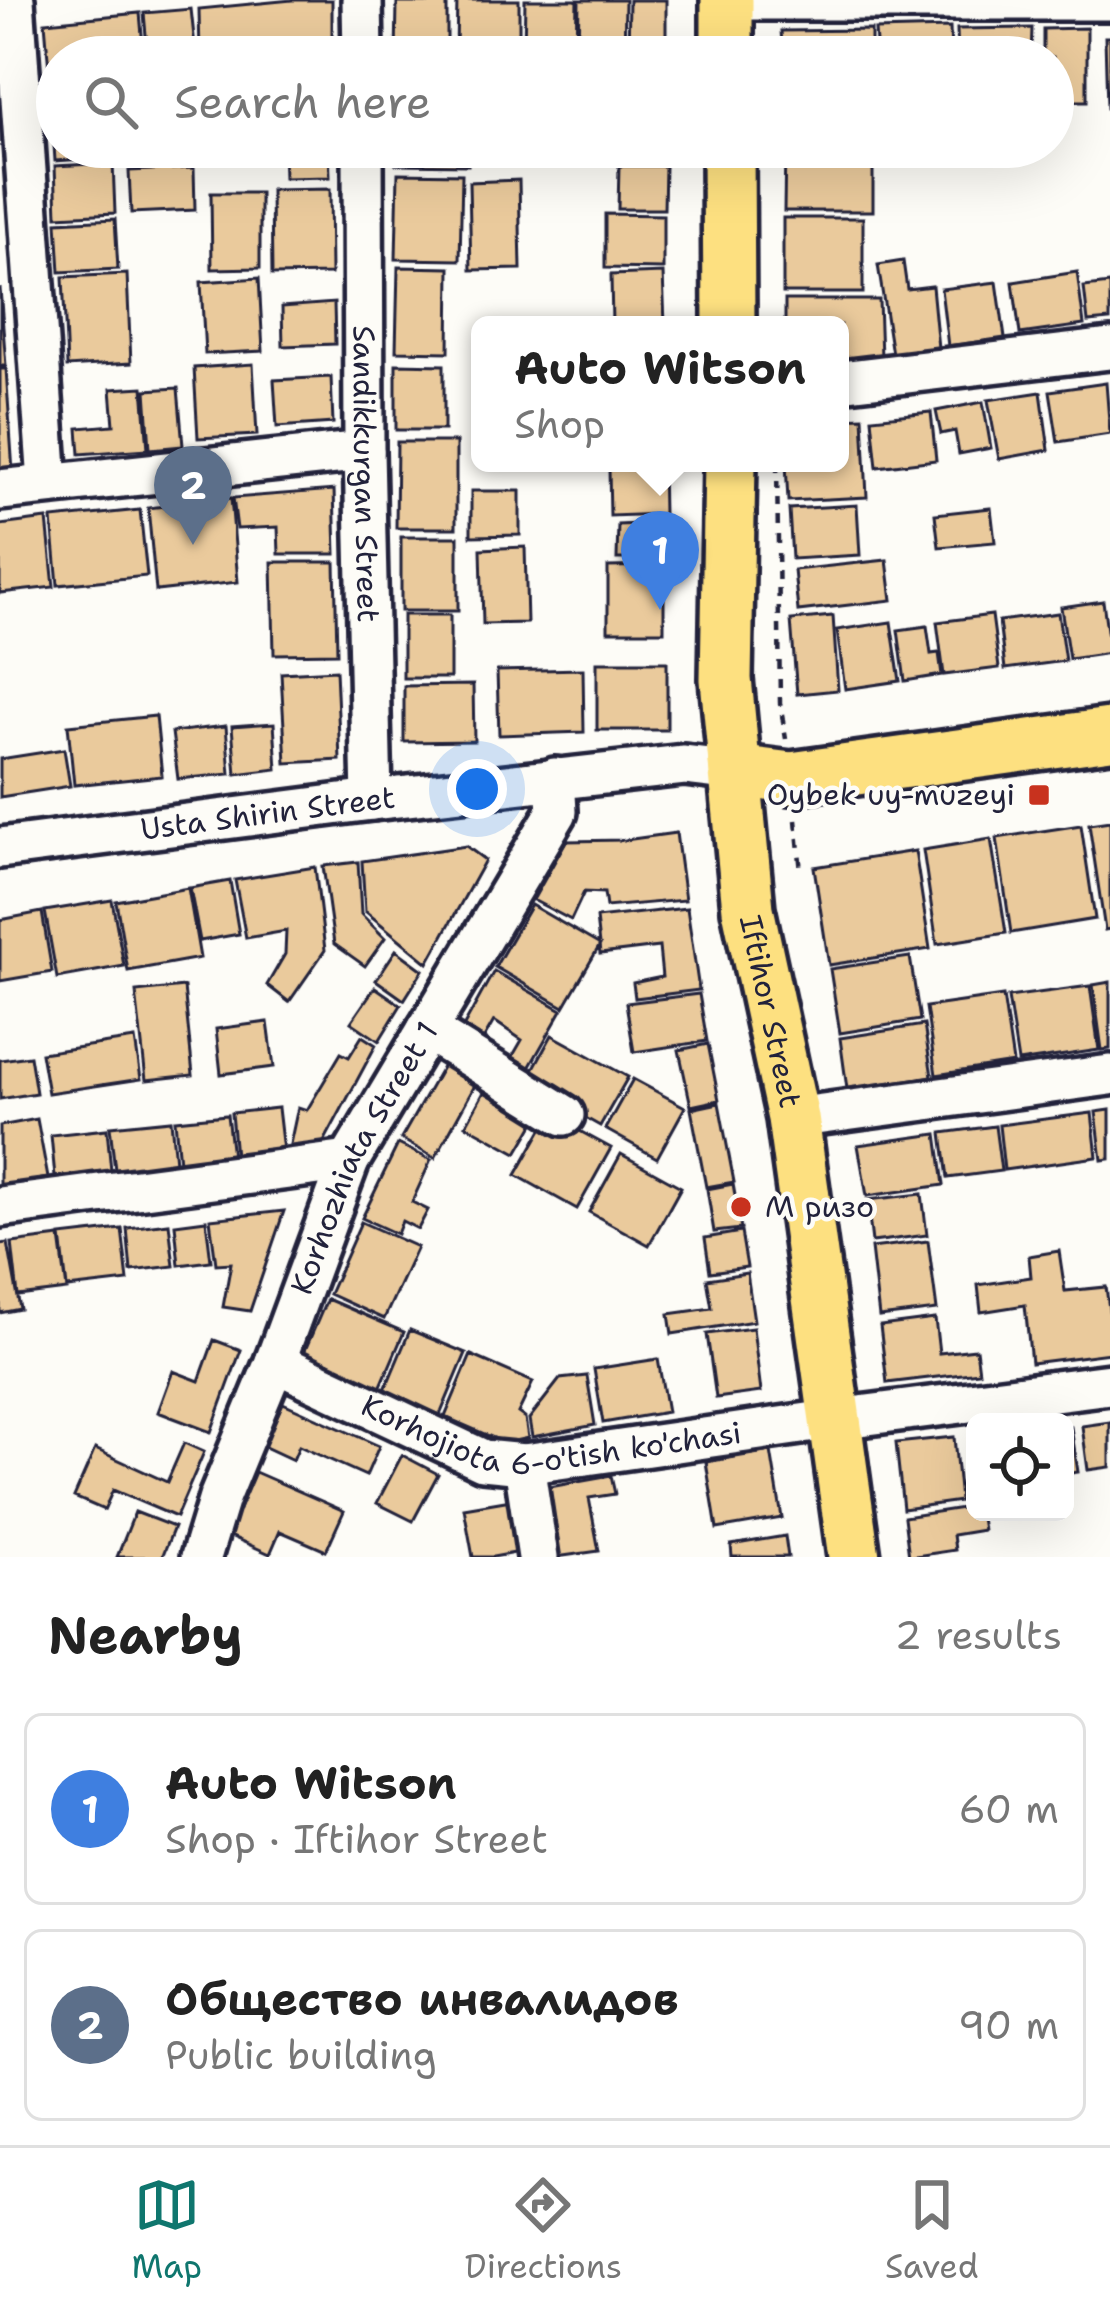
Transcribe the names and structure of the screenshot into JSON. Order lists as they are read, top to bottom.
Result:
{
  "streets": {
    "main road": ["Usta Shirin Street", "Iftihor Street"],
    "street": ["Sandikkurgаn Street", "Korhozhiаta Street 1", "Korhojiota 6-o'tish ko'chasi"]
  },
  "crossings": [
    ["Sandikkurgаn Street", "Usta Shirin Street"],
    ["Usta Shirin Street", "Iftihor Street"],
    ["Usta Shirin Street", "Korhozhiаta Street 1"],
    ["Iftihor Street", "Korhojiota 6-o'tish ko'chasi"],
    ["Korhozhiаta Street 1", "Korhojiota 6-o'tish ko'chasi"]
  ],
  "places": {
    "transit": ["Oybek uy-muzeyi"],
    "other": ["М ризо"]
  },
  "page": {
    "search": "Search here",
    "popup": ["Auto Witson", "Shop"],
    "pins": ["2", "1"],
    "heading": ["Nearby", "2 results"],
    "list": [
      {
        "mark": "1",
        "name": "Auto Witson",
        "note": "Shop · Iftihor Street",
        "value": "60 m"
      },
      {
        "mark": "2",
        "name": "Общество инвалидов",
        "note": "Public building",
        "value": "90 m"
      }
    ],
    "nav": ["Map", "Directions", "Saved"]
  }
}
